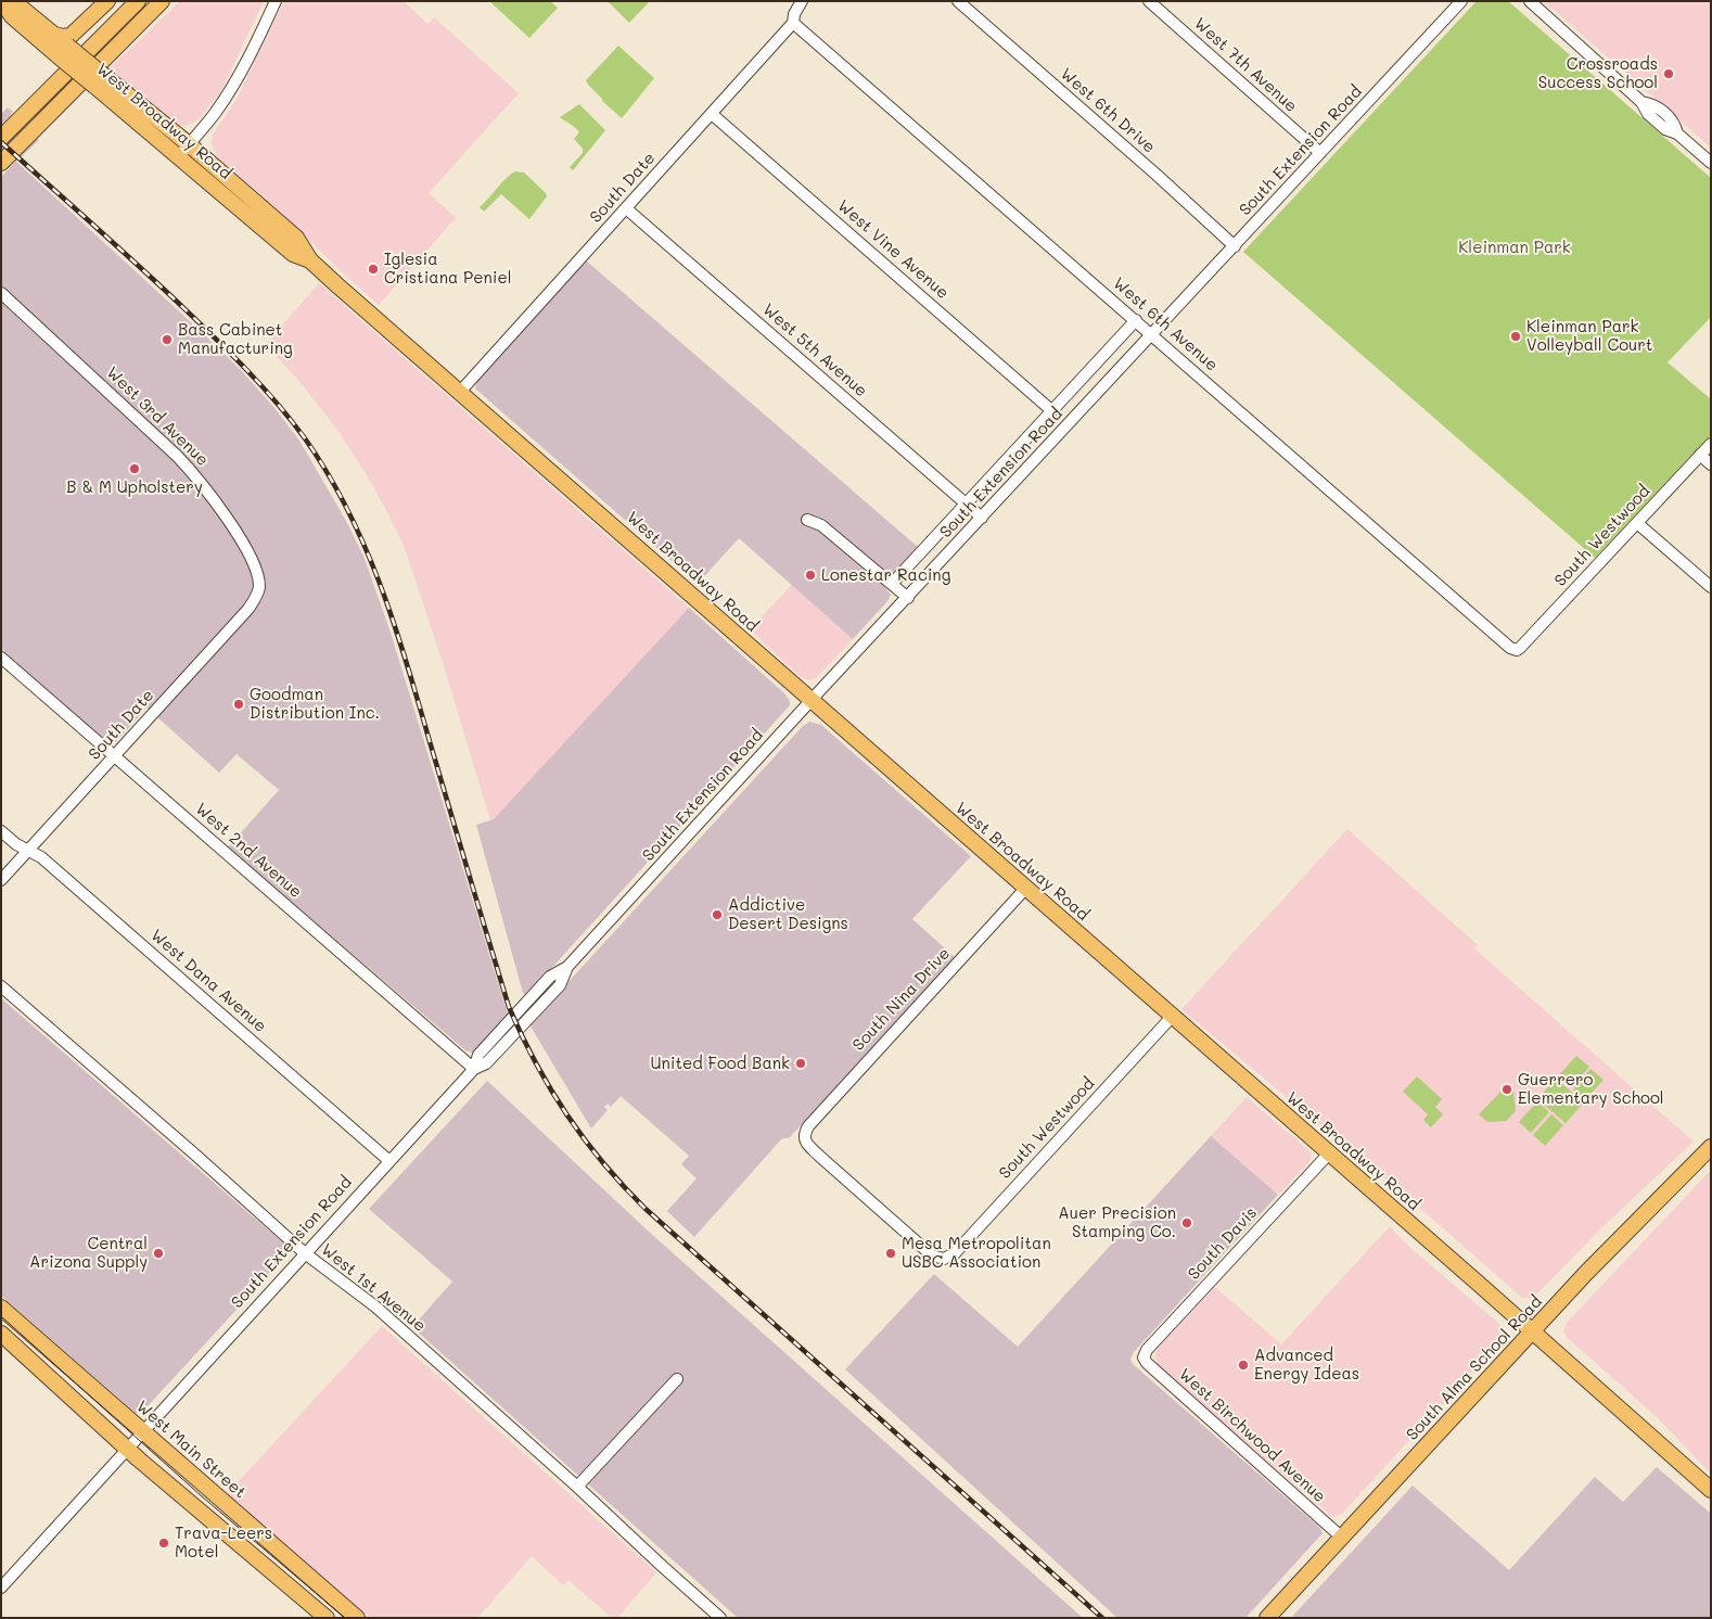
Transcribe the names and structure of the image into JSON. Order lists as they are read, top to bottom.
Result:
{
  "streets": {
    "main road": ["West Broadway Road", "South Alma School Road", "West Main Street"],
    "street": [
      "West 7th Avenue",
      "West 6th Drive",
      "South Extension Road",
      "South Date",
      "West Vine Avenue",
      "West 6th Avenue",
      "West 5th Avenue",
      "West 3rd Avenue",
      "South Westwood",
      "West 2nd Avenue",
      "West Dana Avenue",
      "South Nina Drive",
      "South Davis",
      "West 1st Avenue",
      "West Birchwood Avenue"
    ]
  },
  "crossings": [
    ["West 7th Avenue", "South Extension Road"],
    ["West 6th Drive", "South Extension Road"],
    ["West Broadway Road", "South Extension Road"],
    ["West Broadway Road", "South Date"],
    ["West Broadway Road", "South Westwood"],
    ["West Broadway Road", "South Nina Drive"],
    ["West Broadway Road", "South Davis"],
    ["West Broadway Road", "South Alma School Road"],
    ["South Extension Road", "West Vine Avenue"],
    ["South Extension Road", "West 6th Avenue"],
    ["South Extension Road", "West 5th Avenue"],
    ["South Extension Road", "West 2nd Avenue"],
    ["South Extension Road", "West Dana Avenue"],
    ["South Extension Road", "West 1st Avenue"],
    ["South Extension Road", "West Main Street"],
    ["South Date", "West Vine Avenue"],
    ["South Date", "West 6th Avenue"],
    ["South Date", "West 5th Avenue"],
    ["South Date", "West 3rd Avenue"],
    ["South Date", "West 2nd Avenue"],
    ["South Date", "West Dana Avenue"],
    ["West 6th Avenue", "South Westwood"],
    ["South Westwood", "South Nina Drive"],
    ["South Davis", "West Birchwood Avenue"],
    ["South Alma School Road", "West Birchwood Avenue"]
  ],
  "parks": ["Kleinman Park"],
  "places": [
    "Crossroads Success School",
    "Iglesia Cristiana Peniel",
    "Kleinman Park Volleyball Court",
    "Bass Cabinet Manufacturing",
    "B & M Upholstery",
    "Lonestar Racing",
    "Goodman Distribution Inc.",
    "Addictive Desert Designs",
    "United Food Bank",
    "Guerrero Elementary School",
    "Auer Precision Stamping Co.",
    "Central Arizona Supply",
    "Mesa Metropolitan USBC Association",
    "Advanced Energy Ideas",
    "Trava-Leers Motel"
  ]
}
